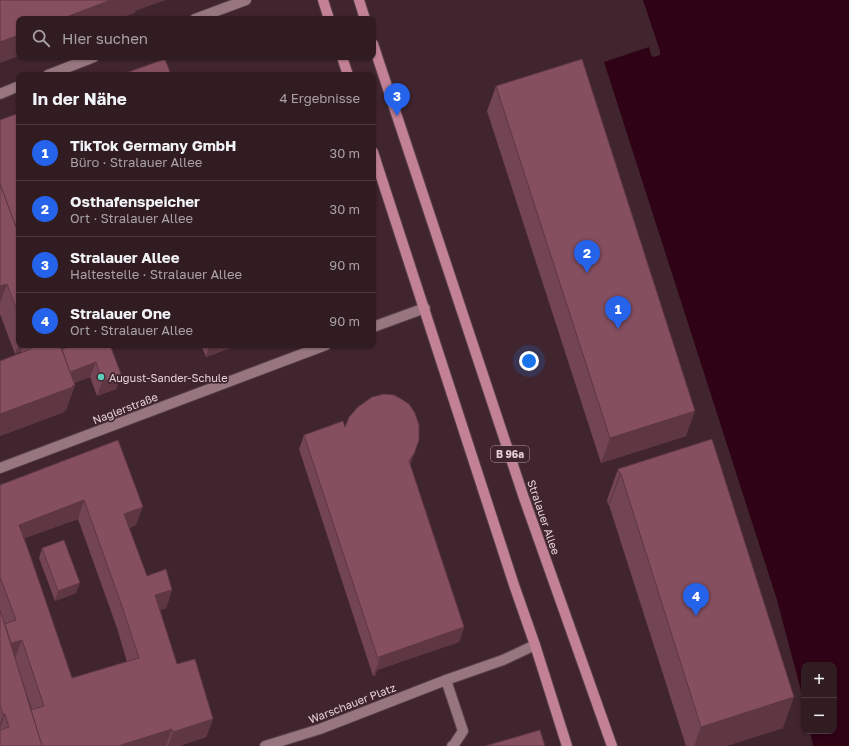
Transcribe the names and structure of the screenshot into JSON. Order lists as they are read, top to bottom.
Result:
{
  "streets": {
    "main road": ["B 96a", "Stralauer Allee"],
    "street": ["Naglerstraße", "Warschauer Platz"]
  },
  "crossings": [
    ["B 96a", "Warschauer Platz"]
  ],
  "places": ["August-Sander-Schule"],
  "page": {
    "search": "Hier suchen",
    "heading": ["In der Nähe", "4 Ergebnisse"],
    "pins": [
      "3",
      "2",
      "1",
      "4"
    ],
    "list": [
      {
        "mark": "1",
        "name": "TikTok Germany GmbH",
        "note": "Büro · Stralauer Allee",
        "value": "30 m"
      },
      {
        "mark": "2",
        "name": "Osthafenspeicher",
        "note": "Ort · Stralauer Allee",
        "value": "30 m"
      },
      {
        "mark": "3",
        "name": "Stralauer Allee",
        "note": "Haltestelle · Stralauer Allee",
        "value": "90 m"
      },
      {
        "mark": "4",
        "name": "Stralauer One",
        "note": "Ort · Stralauer Allee",
        "value": "90 m"
      }
    ],
    "map_buttons": ["+", "−"]
  }
}
